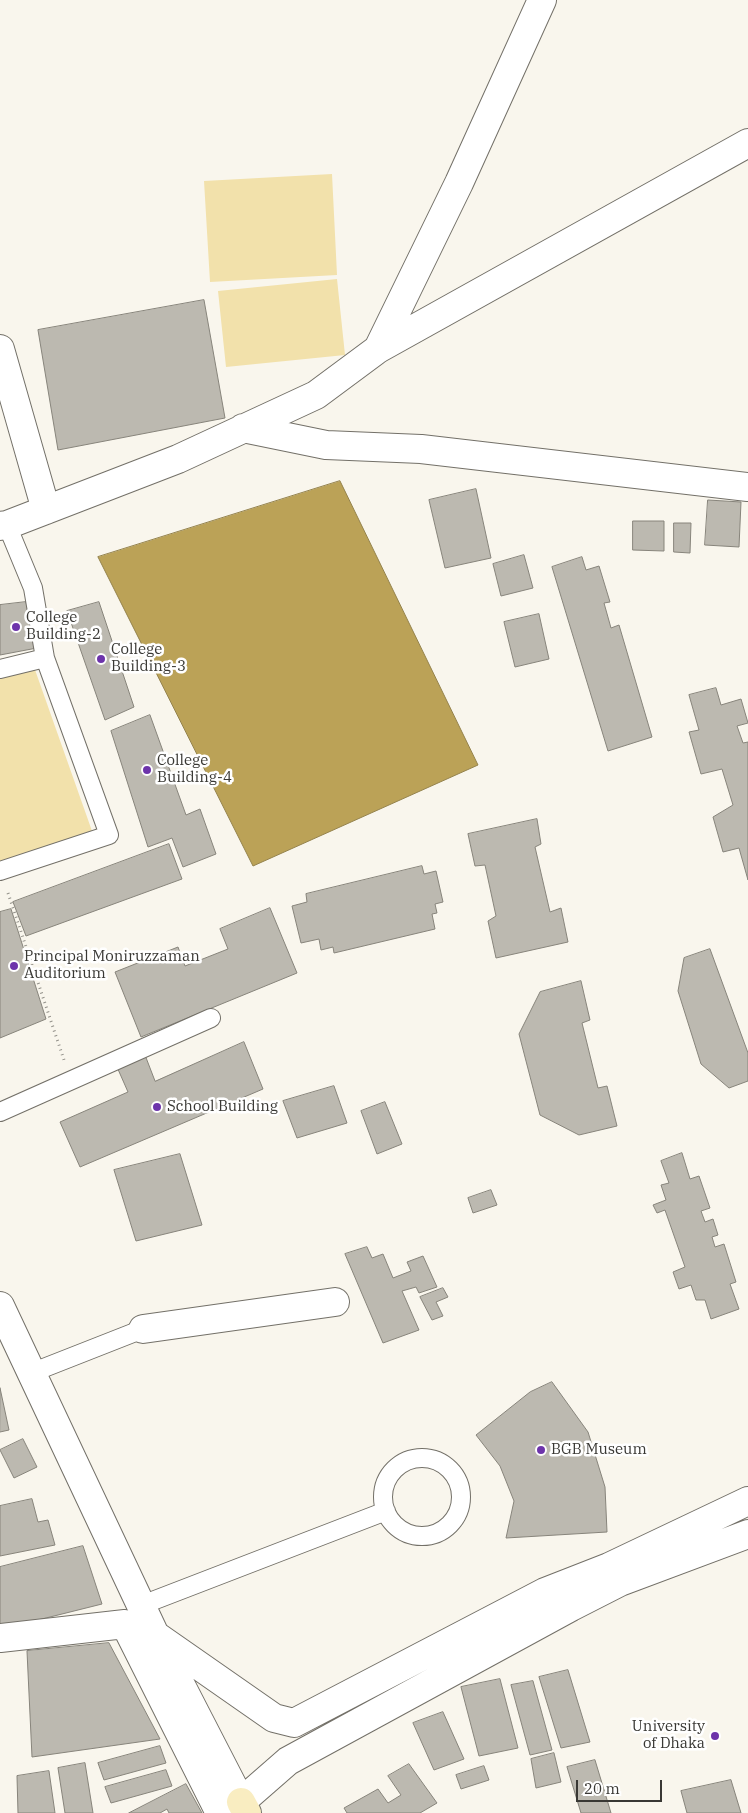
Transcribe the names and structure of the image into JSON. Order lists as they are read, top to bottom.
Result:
{
  "places": [
    "College Building-2",
    "College Building-3",
    "College Building-4",
    "Principal Moniruzzaman Auditorium",
    "School Building",
    "BGB Museum",
    "University of Dhaka"
  ],
  "scale_bar": "20 m"
}
